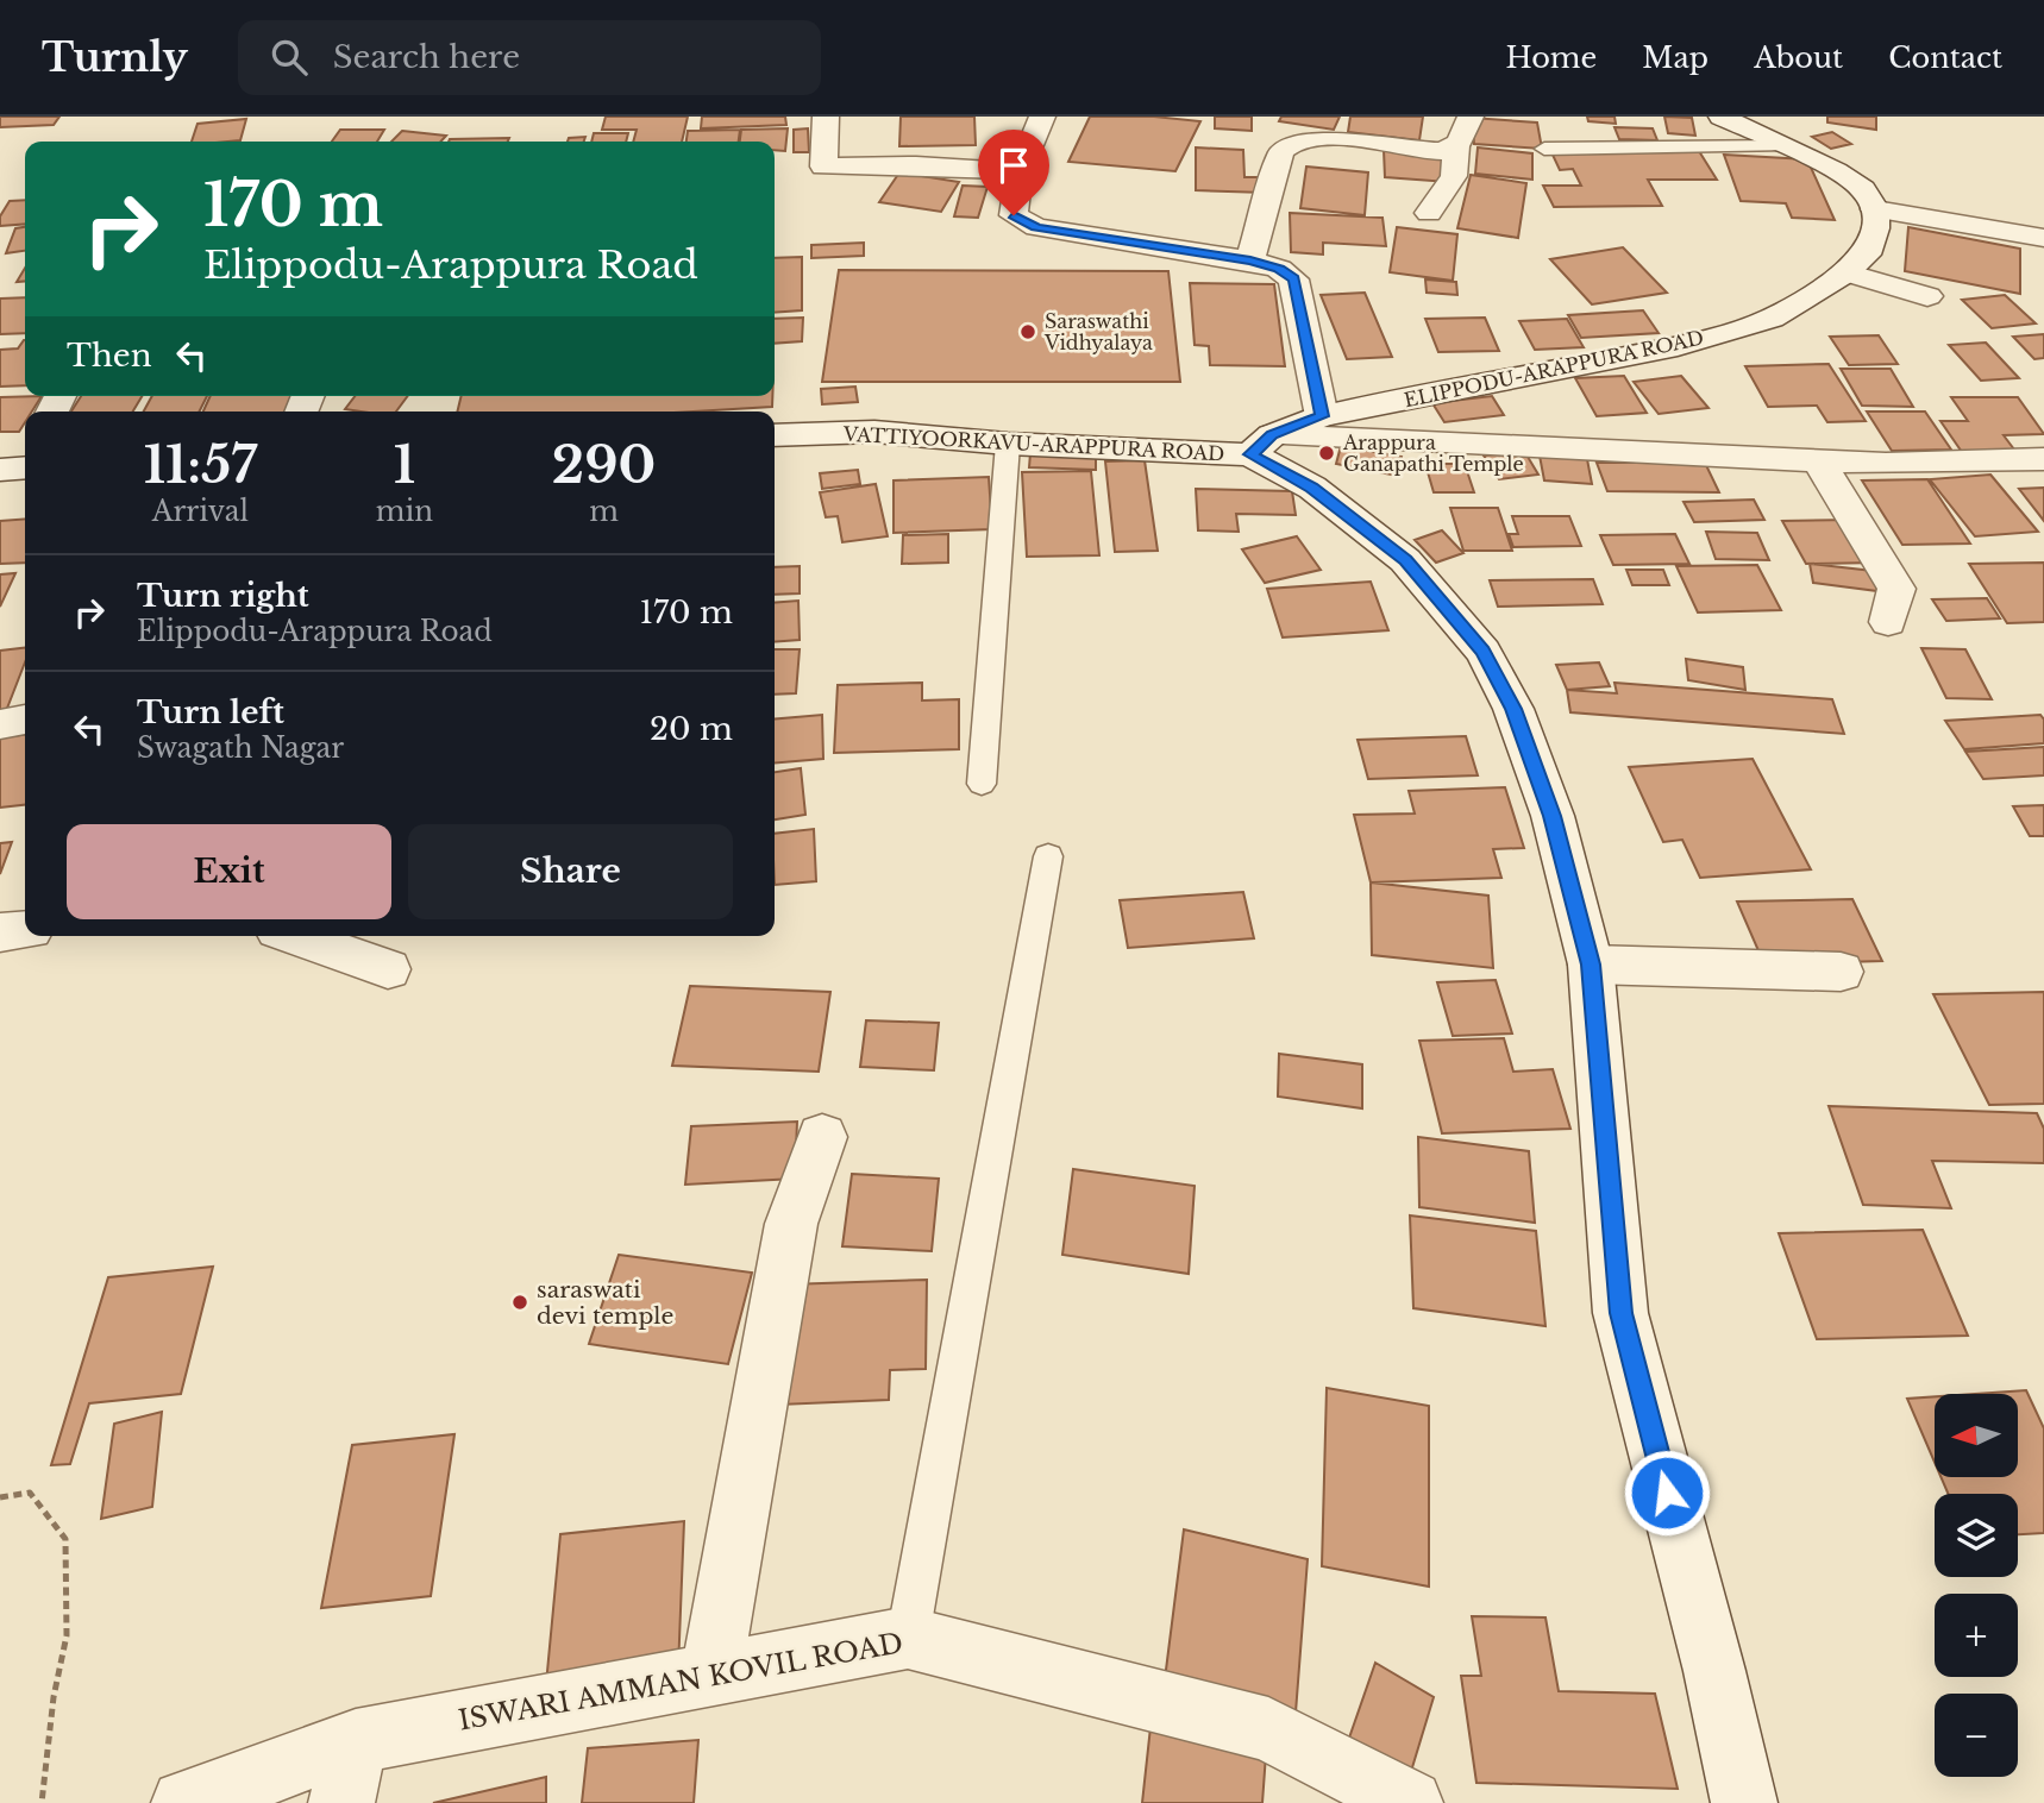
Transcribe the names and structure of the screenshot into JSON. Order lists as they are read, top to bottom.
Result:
{
  "streets": {
    "street": ["ELIPPODU-ARAPPURA ROAD", "VATTIYOORKAVU-ARAPPURA ROAD", "ISWARI AMMAN KOVIL ROAD"]
  },
  "crossings": [
    ["ELIPPODU-ARAPPURA ROAD", "VATTIYOORKAVU-ARAPPURA ROAD"]
  ],
  "places": ["Saraswathi Vidhyalaya", "Arappura Ganapathi Temple", "saraswati devi temple"],
  "north": "left",
  "page": {
    "header": "Turnly",
    "search": "Search here",
    "nav": [
      "Home",
      "Map",
      "About",
      "Contact"
    ],
    "turn": ["170 m", "Elippodu-Arappura Road"],
    "then": "Then",
    "eta": [
      "11:57",
      "Arrival",
      "1",
      "min",
      "290",
      "m"
    ],
    "list": [
      {
        "name": "Turn right",
        "note": "Elippodu-Arappura Road",
        "value": "170 m"
      },
      {
        "name": "Turn left",
        "note": "Swagath Nagar",
        "value": "20 m"
      }
    ],
    "buttons": ["Exit", "Share"],
    "map_buttons": ["+", "−"]
  }
}
